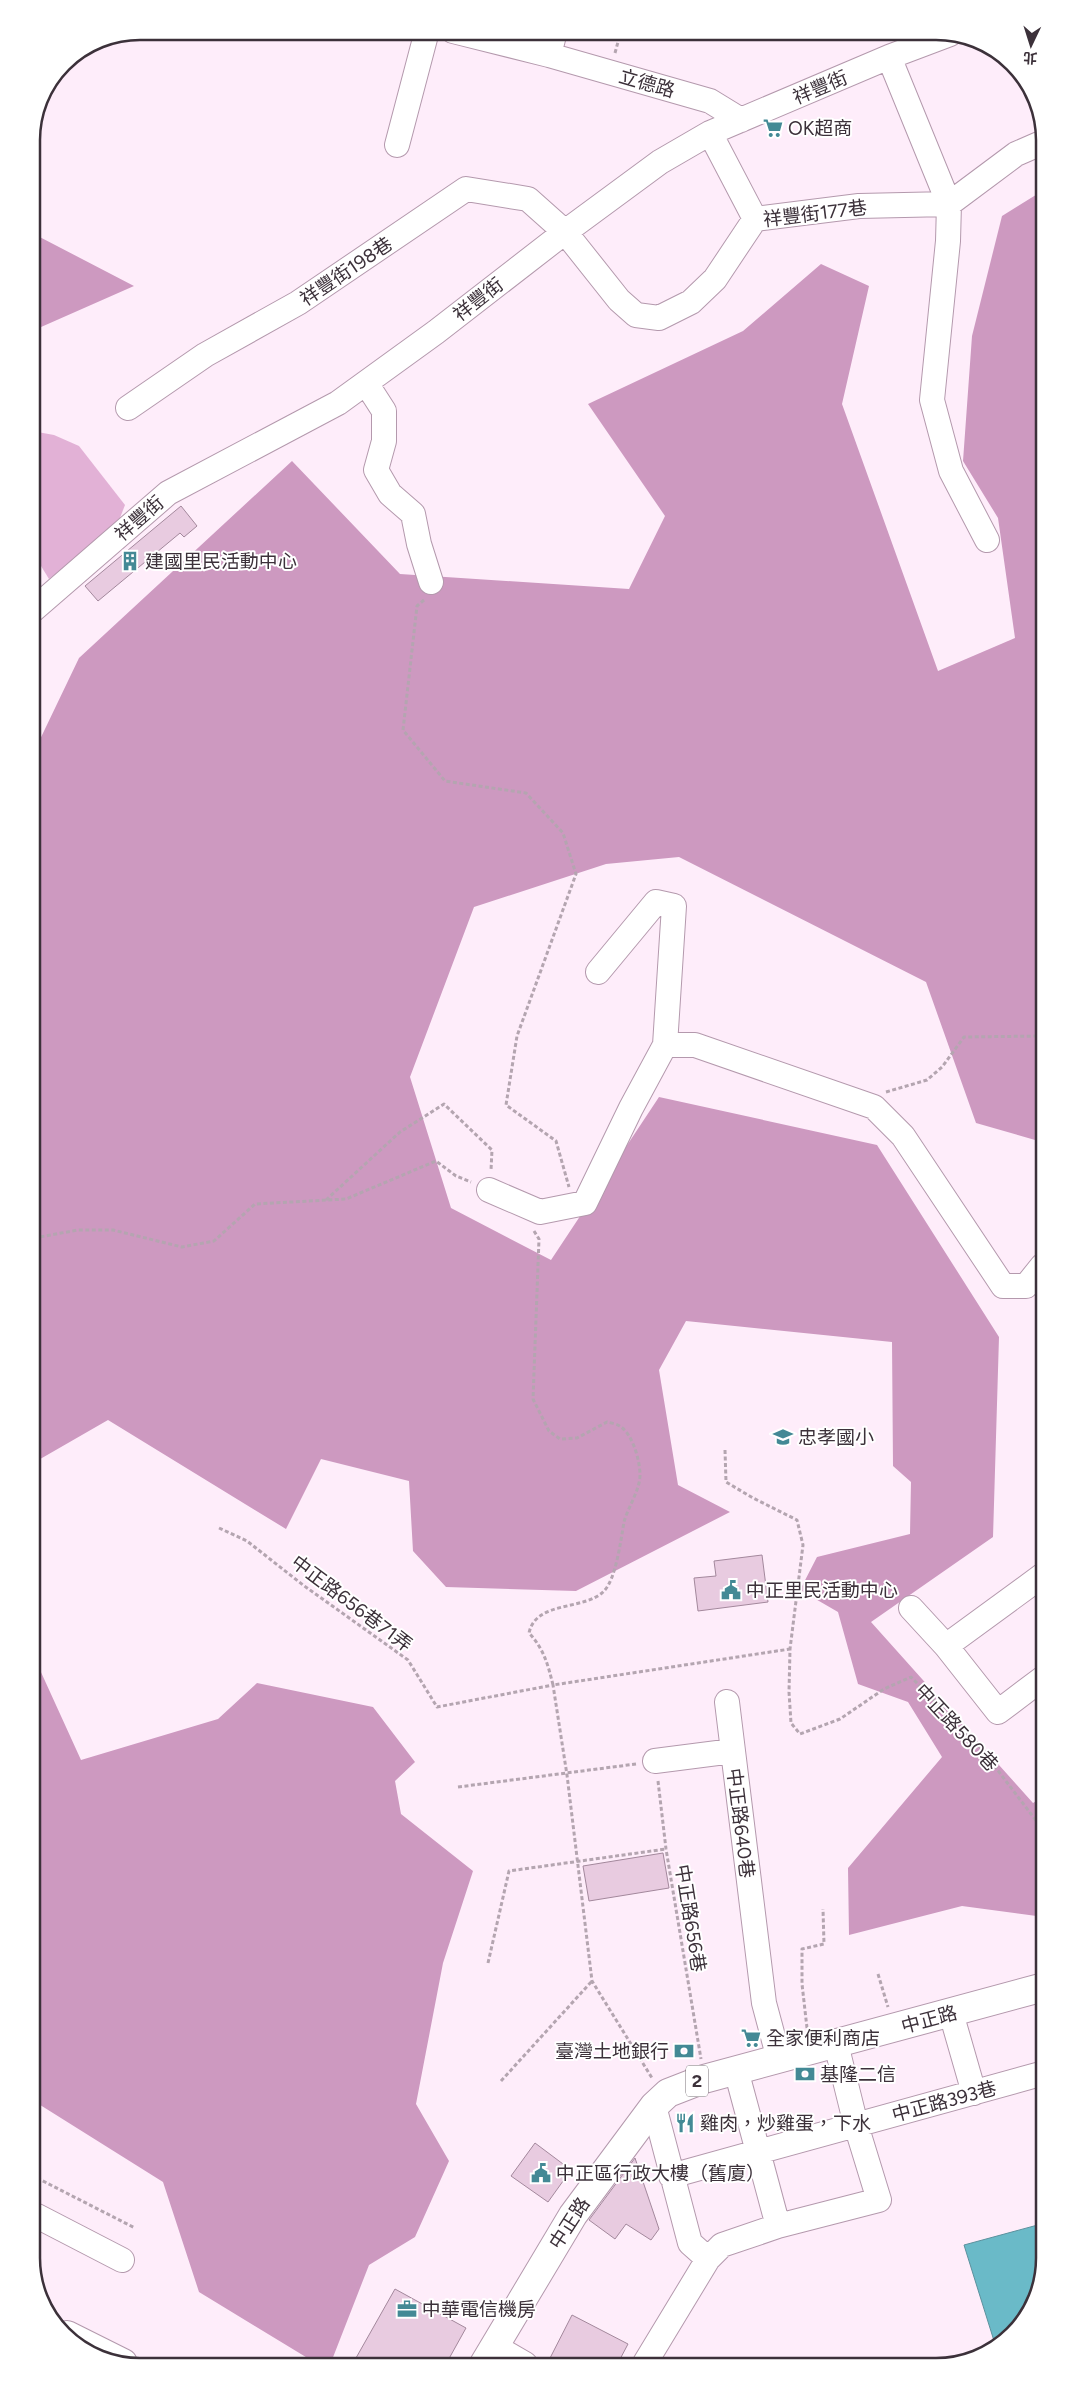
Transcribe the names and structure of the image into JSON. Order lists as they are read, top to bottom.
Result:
{
  "streets": {
    "main road": ["中正路", "2"],
    "street": [
      "立德路",
      "祥豐街",
      "祥豐街177巷",
      "祥豐街198巷",
      "中正路640巷",
      "中正路393巷"
    ],
    "path": ["中正路656巷71弄", "中正路580巷", "中正路656巷"]
  },
  "crossings": [
    ["立德路", "祥豐街"],
    ["祥豐街", "祥豐街177巷"],
    ["祥豐街", "祥豐街198巷"],
    ["祥豐街177巷", "祥豐街198巷"],
    ["中正路640巷", "中正路656巷"],
    ["中正路640巷", "中正路"],
    ["中正路656巷", "中正路"]
  ],
  "places": {
    "supermarket": ["OK超商", "全家便利商店"],
    "building": ["建國里民活動中心"],
    "school or university": ["忠孝國小"],
    "public building": ["中正里民活動中心", "中正區行政大樓（舊廈）"],
    "bank": ["臺灣土地銀行", "基隆二信"],
    "restaurant": ["雞肉，炒雞蛋，下水"],
    "office": ["中華電信機房"]
  },
  "north": "bottom"
}
